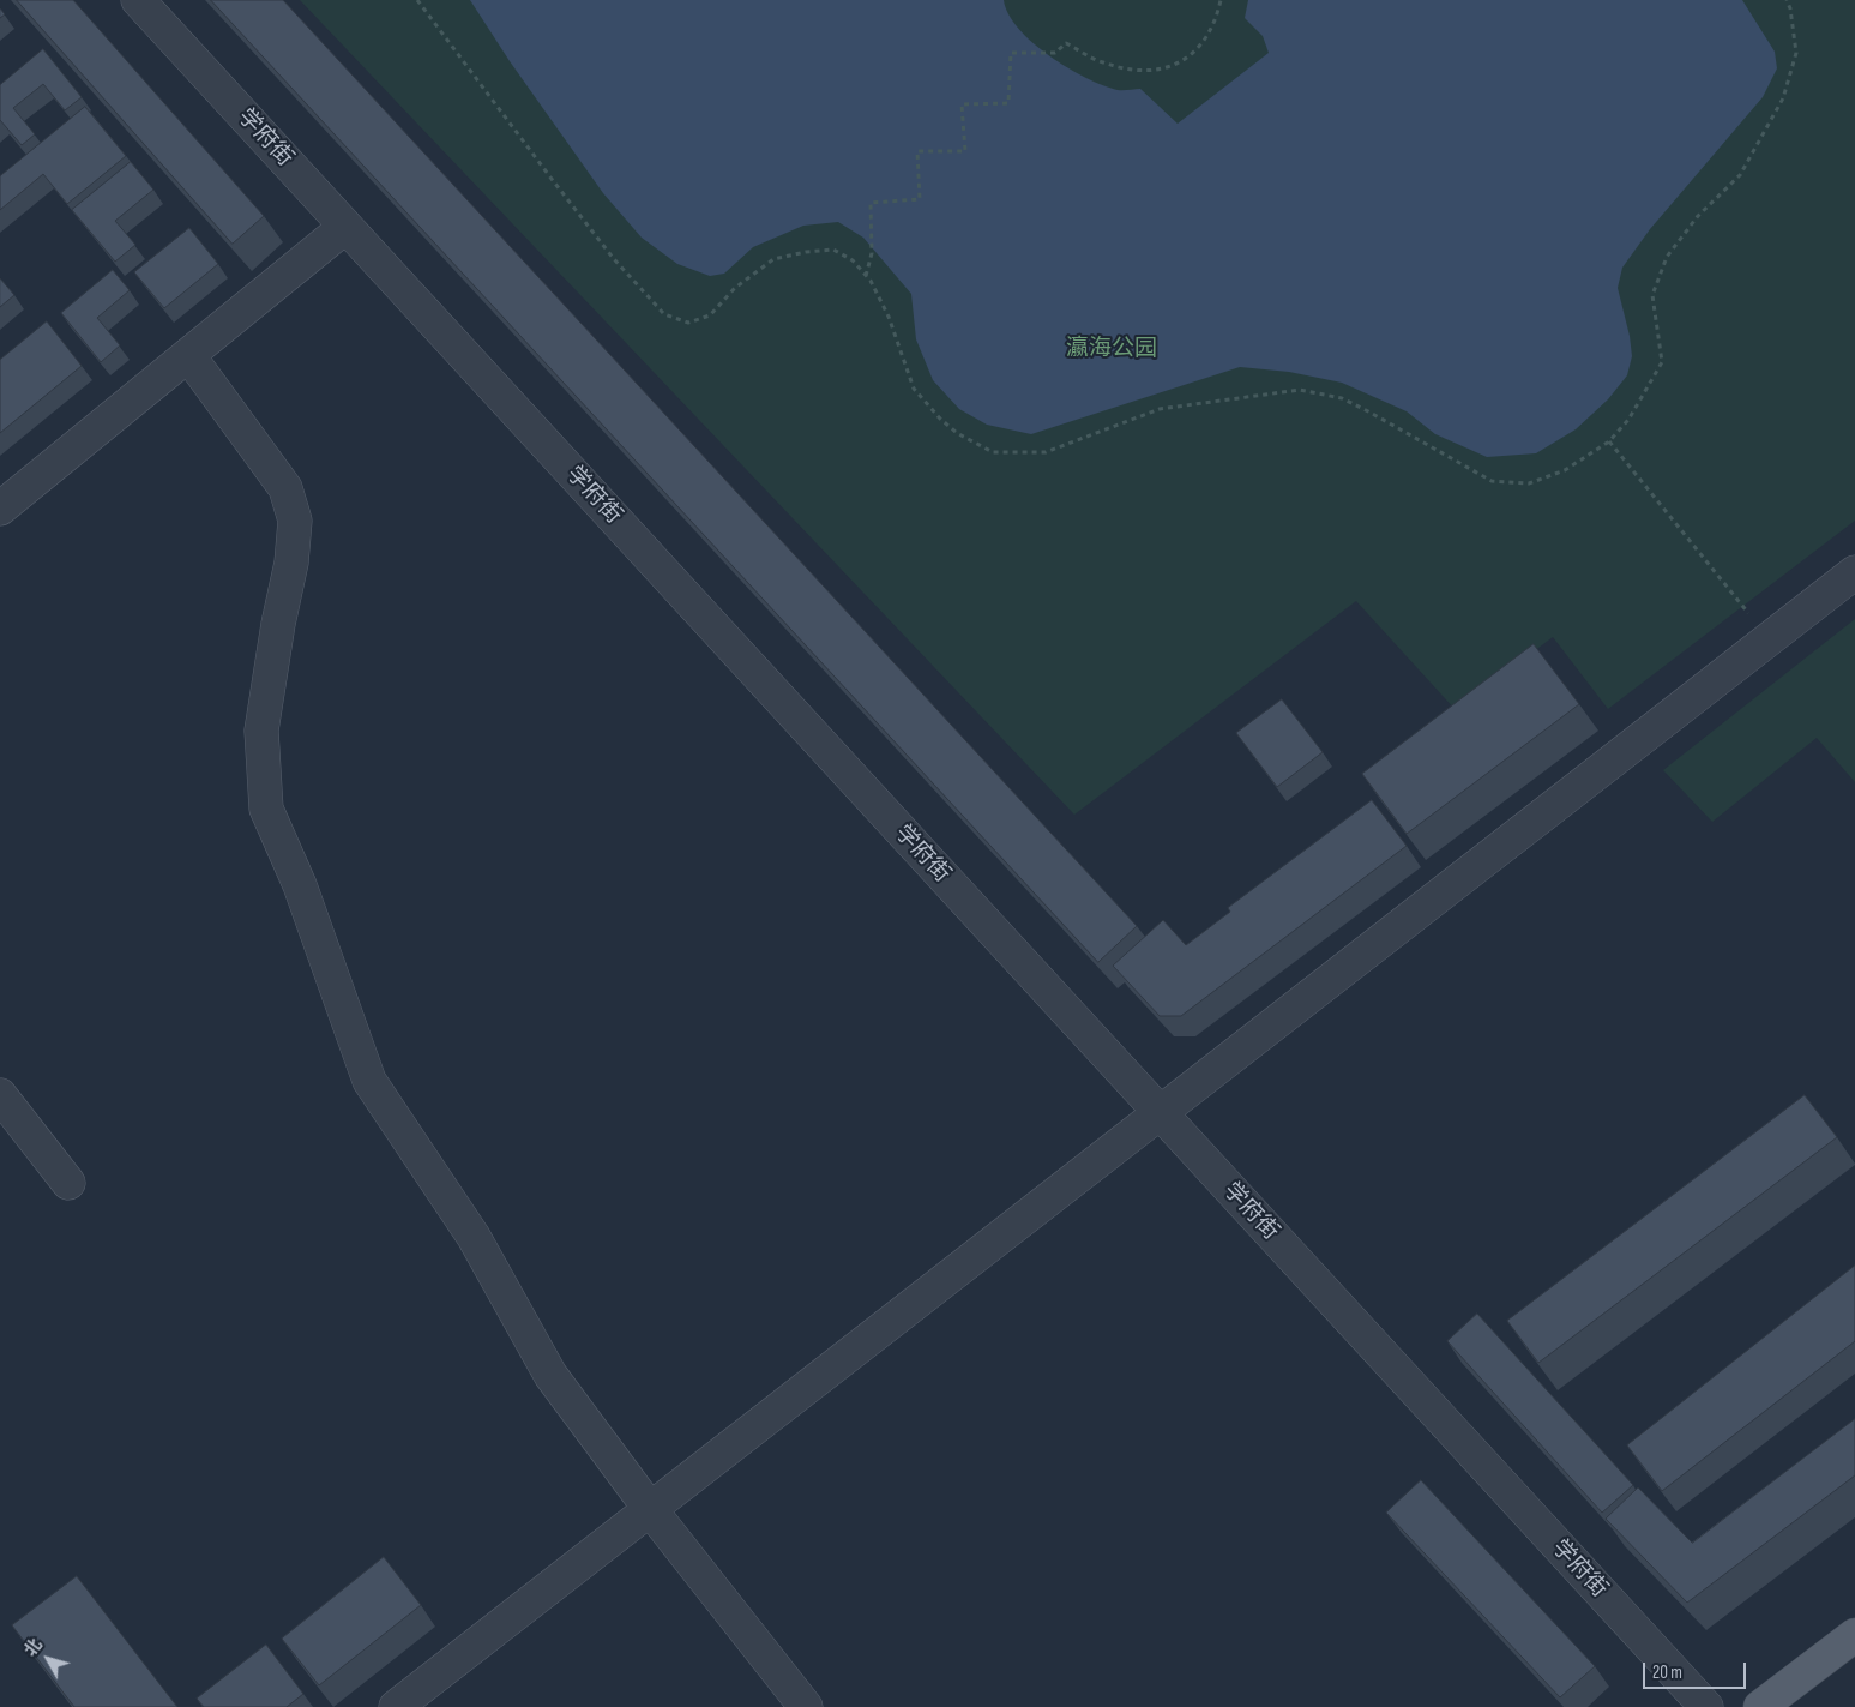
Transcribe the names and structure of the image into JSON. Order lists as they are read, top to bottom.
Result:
{
  "streets": {
    "street": ["学府街"]
  },
  "parks": ["瀛海公园"],
  "scale_bar": "20 m",
  "north": "top left"
}
